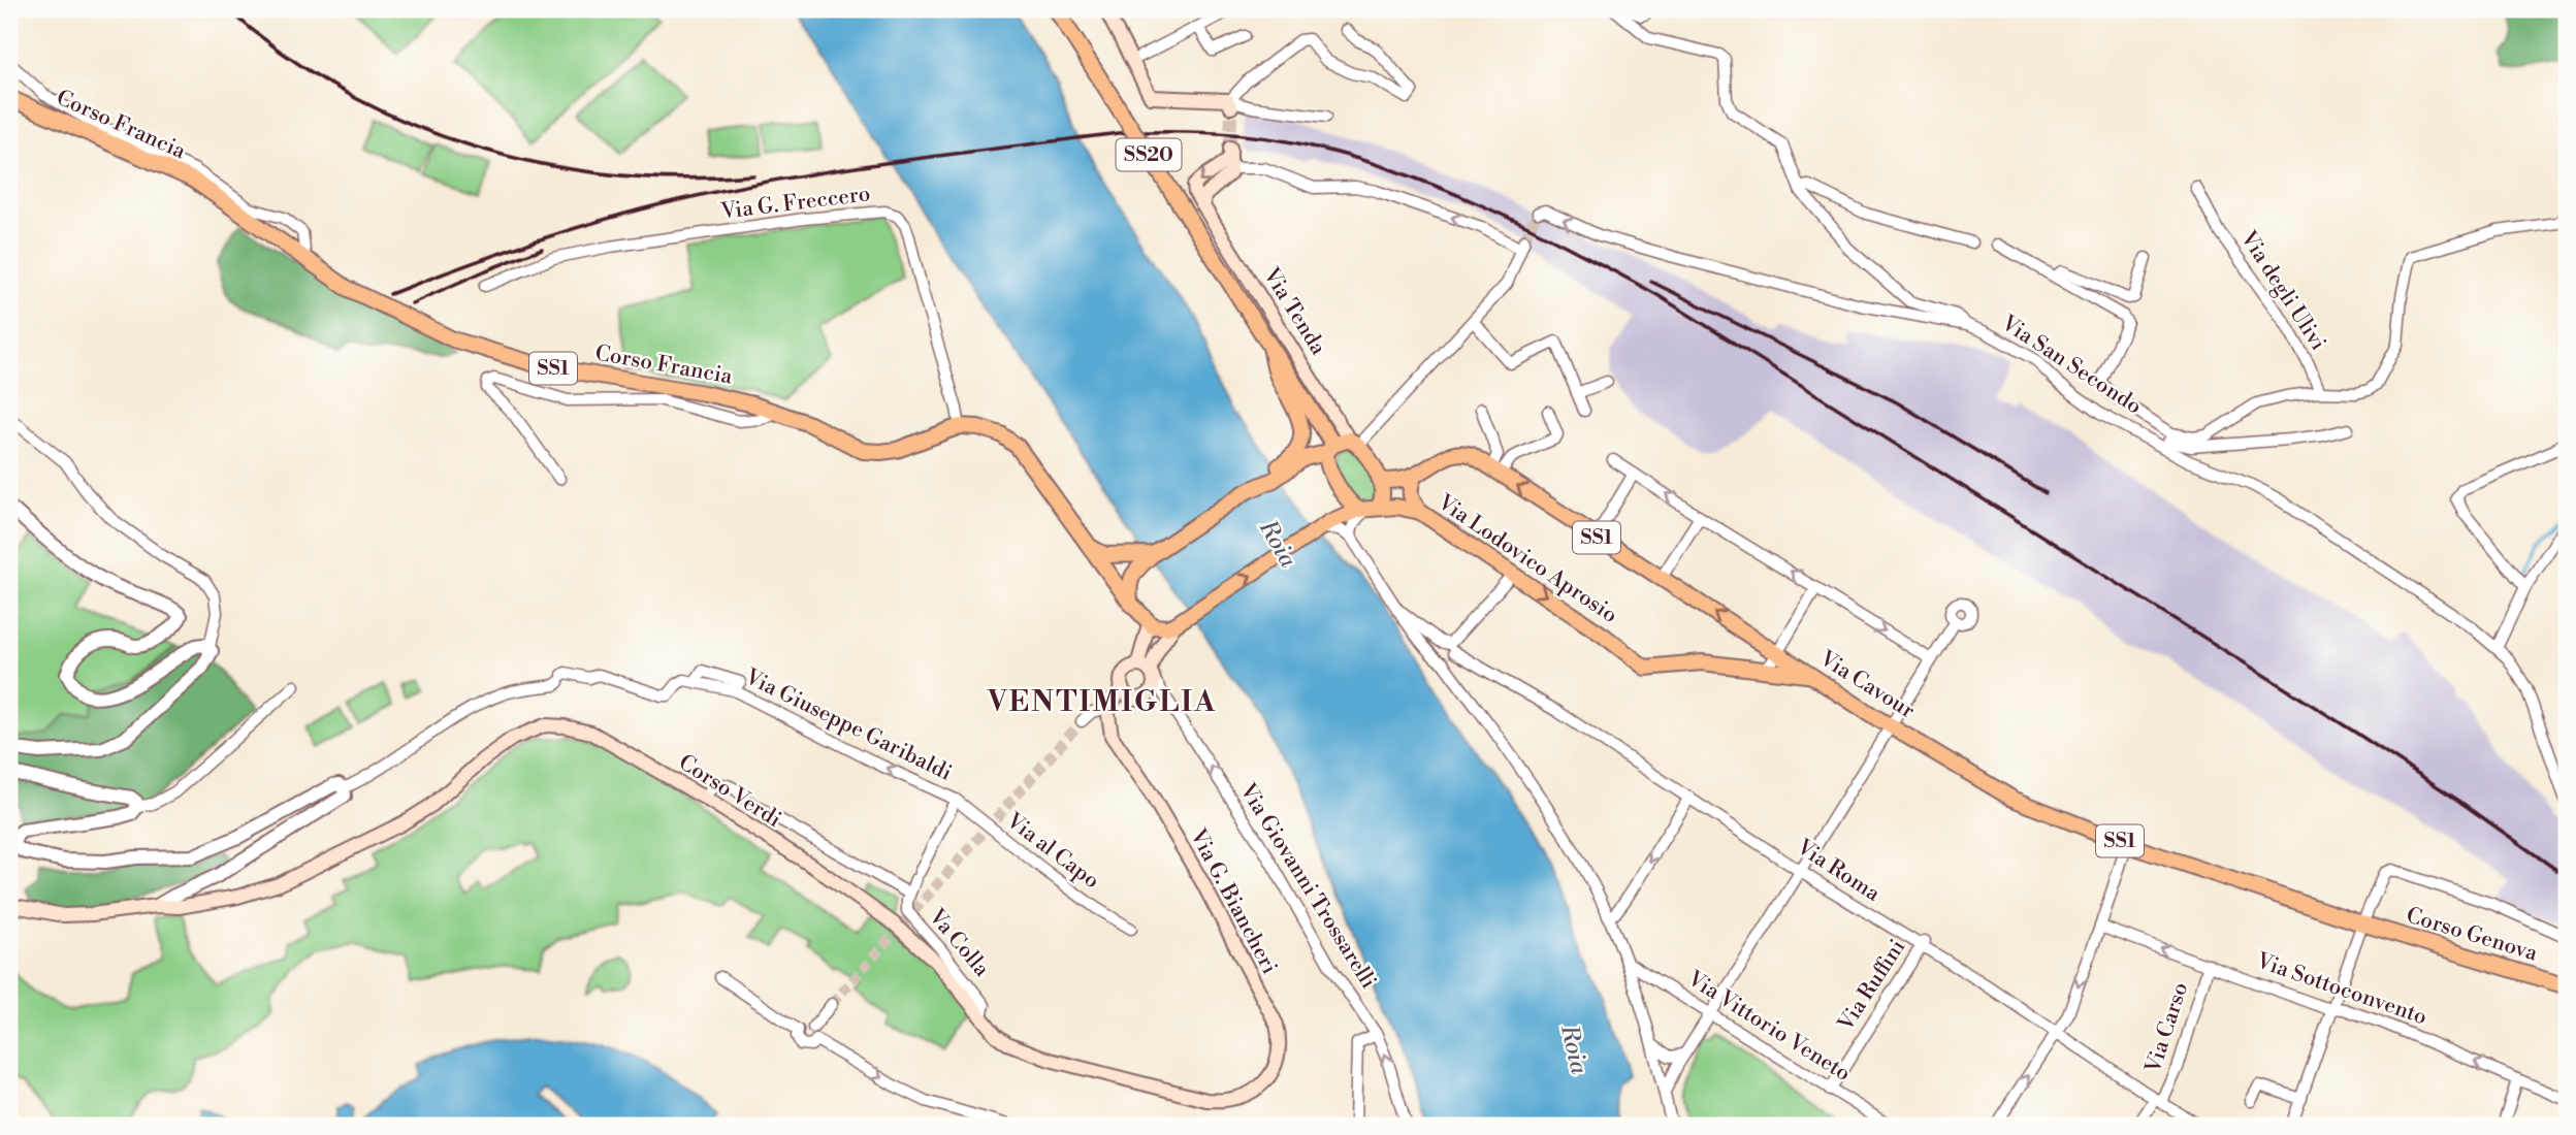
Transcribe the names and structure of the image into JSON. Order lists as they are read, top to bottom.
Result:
{
  "streets": {
    "main road": [
      "Corso Francia",
      "SS20",
      "Via Tenda",
      "SS1",
      "Via Lodovico Aprosio",
      "Via Cavour",
      "Corso Verdi",
      "Via G. Biancheri",
      "Corso Genova"
    ],
    "street": [
      "Via G. Freccero",
      "Via degli Ulivi",
      "Via San Secondo",
      "Via Giuseppe Garibaldi",
      "Via al Capo",
      "Via Roma",
      "Via Giovanni Trossarelli",
      "Va Colla",
      "Via Ruffini",
      "Via Sottoconvento",
      "Via Vittorio Veneto",
      "Via Carso"
    ]
  },
  "crossings": [
    ["Corso Francia", "Via G. Freccero"],
    ["Via Cavour", "Corso Genova"],
    ["Via Giuseppe Garibaldi", "Via al Capo"],
    ["Corso Verdi", "Via G. Biancheri"],
    ["Corso Verdi", "Va Colla"],
    ["Via Roma", "Via Ruffini"],
    ["Via Roma", "Via Carso"],
    ["Via Ruffini", "Via Vittorio Veneto"],
    ["Via Sottoconvento", "Via Carso"]
  ],
  "one_way": [
    "Via San Secondo",
    "Via Lodovico Aprosio",
    "Via Giuseppe Garibaldi",
    "Via Giovanni Trossarelli",
    "Via Sottoconvento"
  ],
  "districts": ["VENTIMIGLIA"],
  "water": ["Roia"]
}
